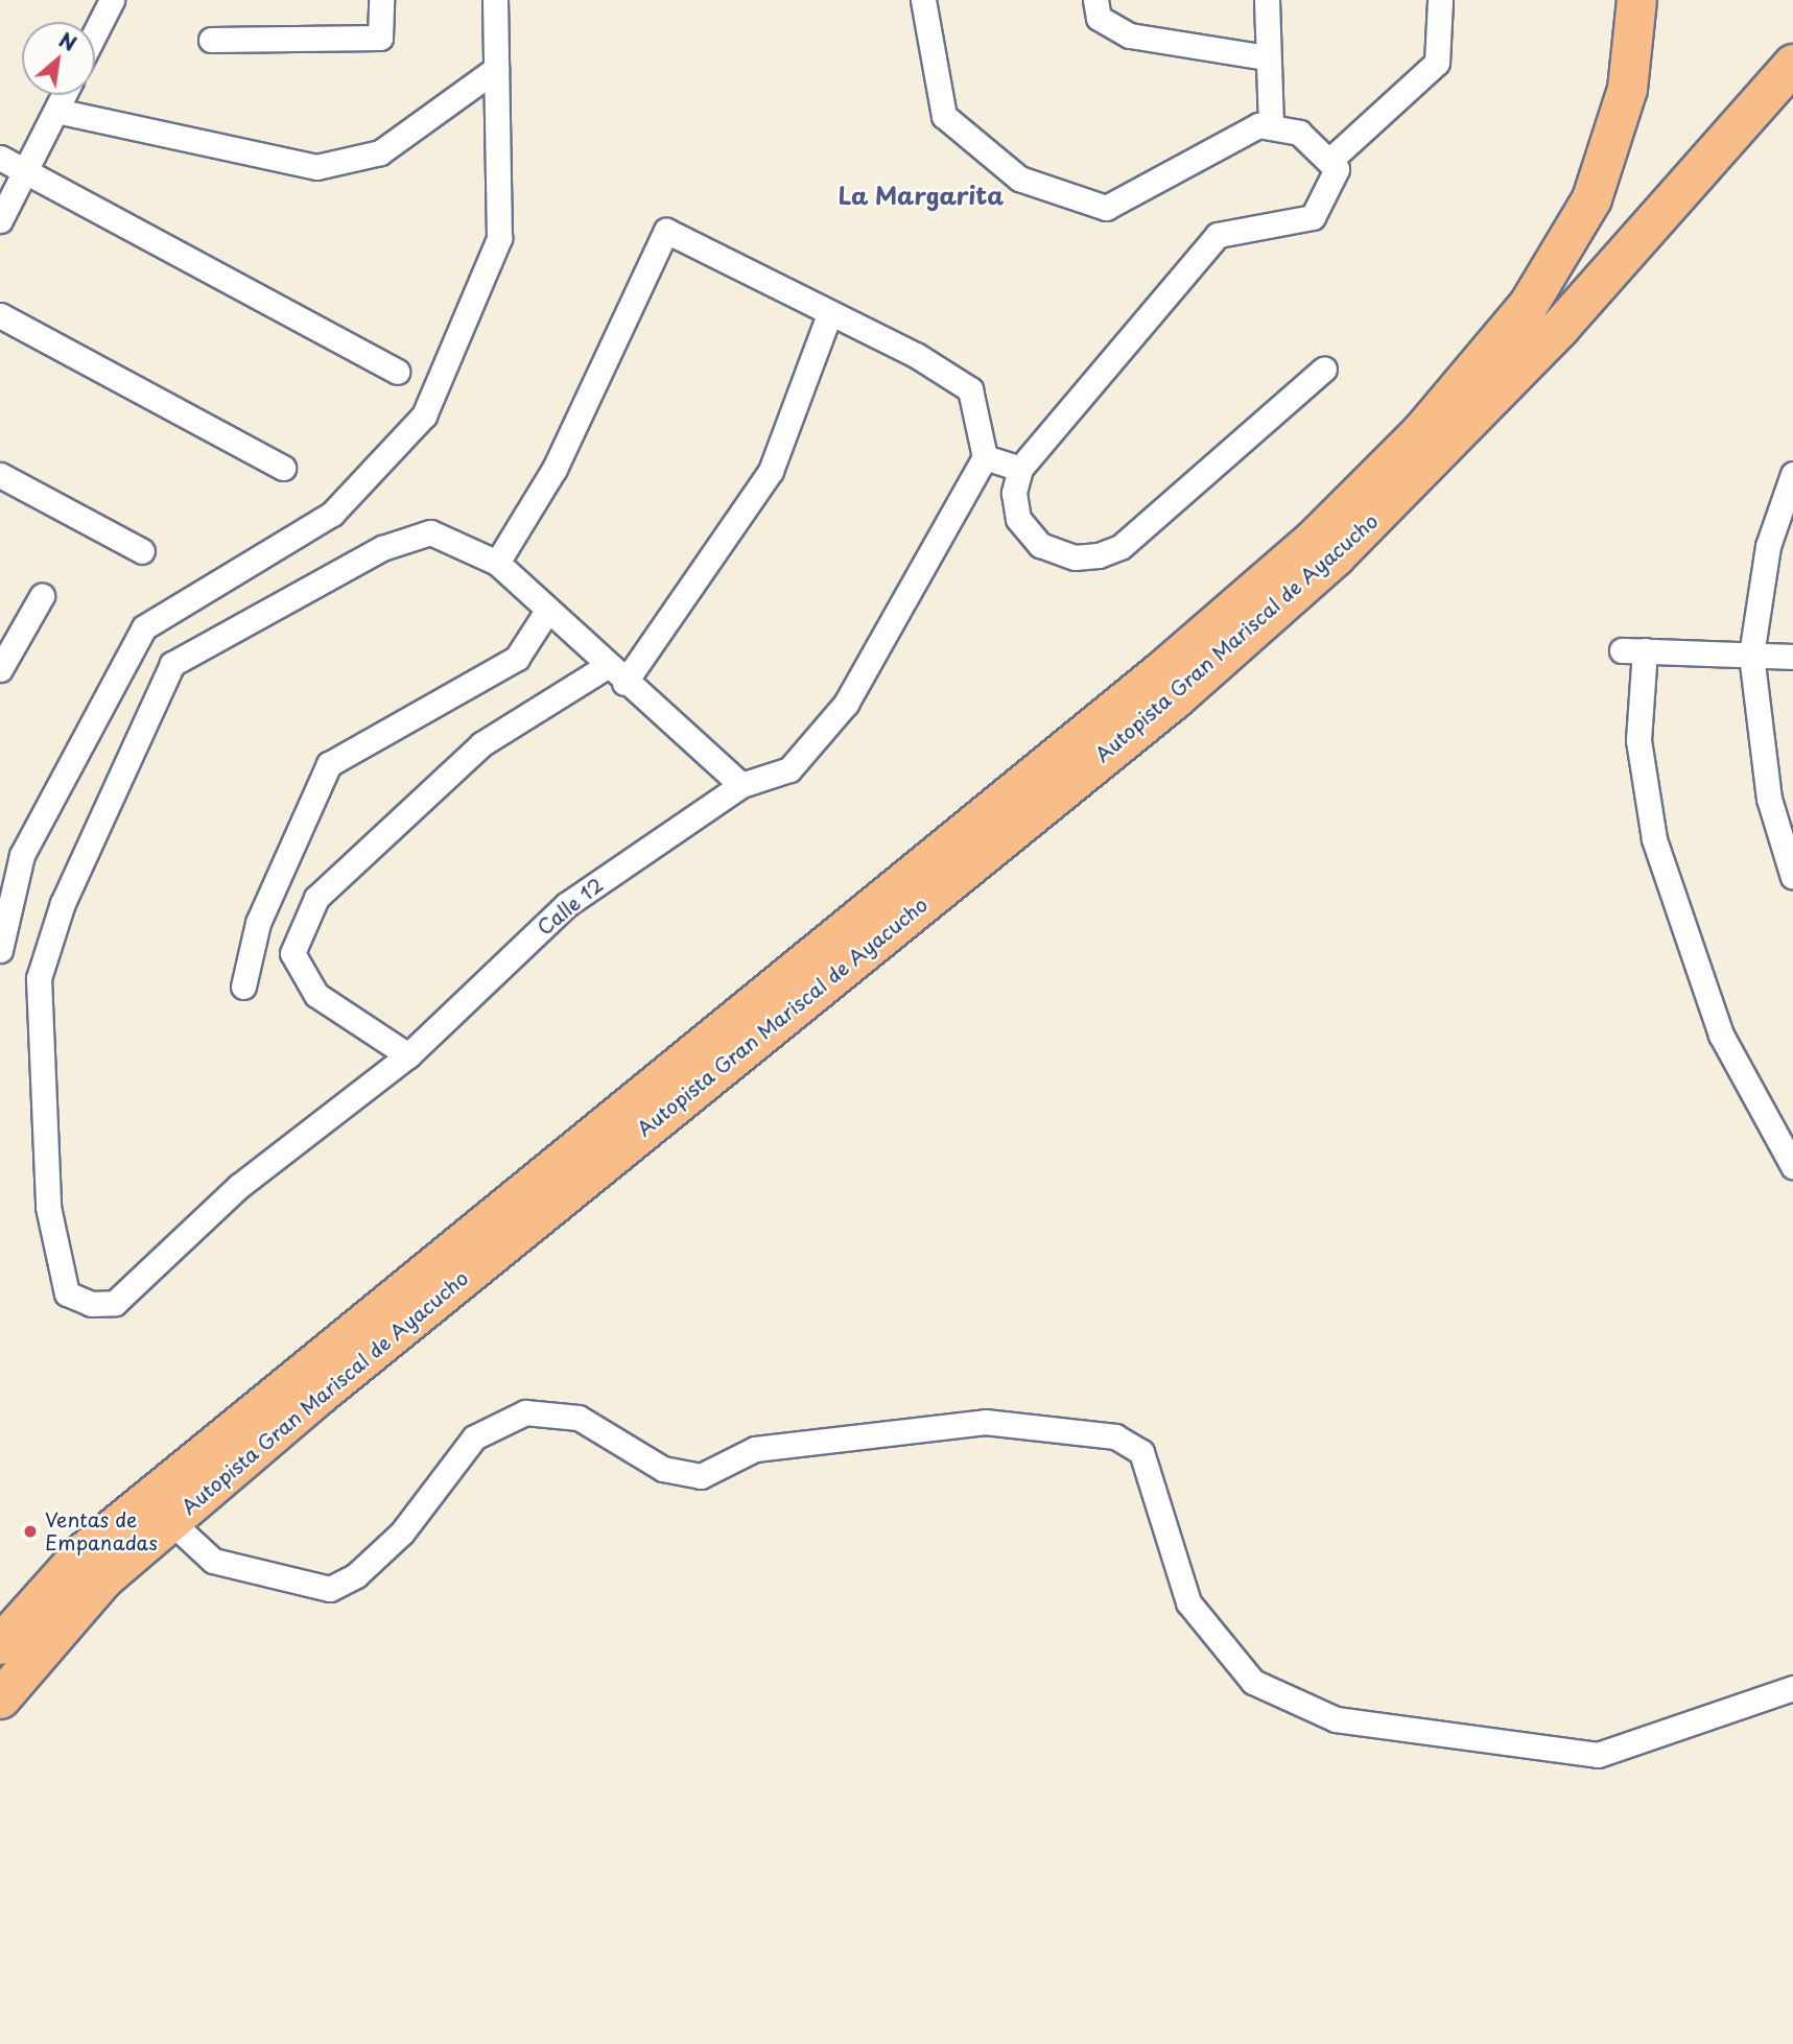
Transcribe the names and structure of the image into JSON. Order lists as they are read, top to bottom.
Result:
{
  "streets": {
    "highway": ["Autopista Gran Mariscal de Ayacucho"],
    "street": ["Calle 12"]
  },
  "districts": ["La Margarita"],
  "places": ["Ventas de Empanadas"],
  "north": "top right"
}
